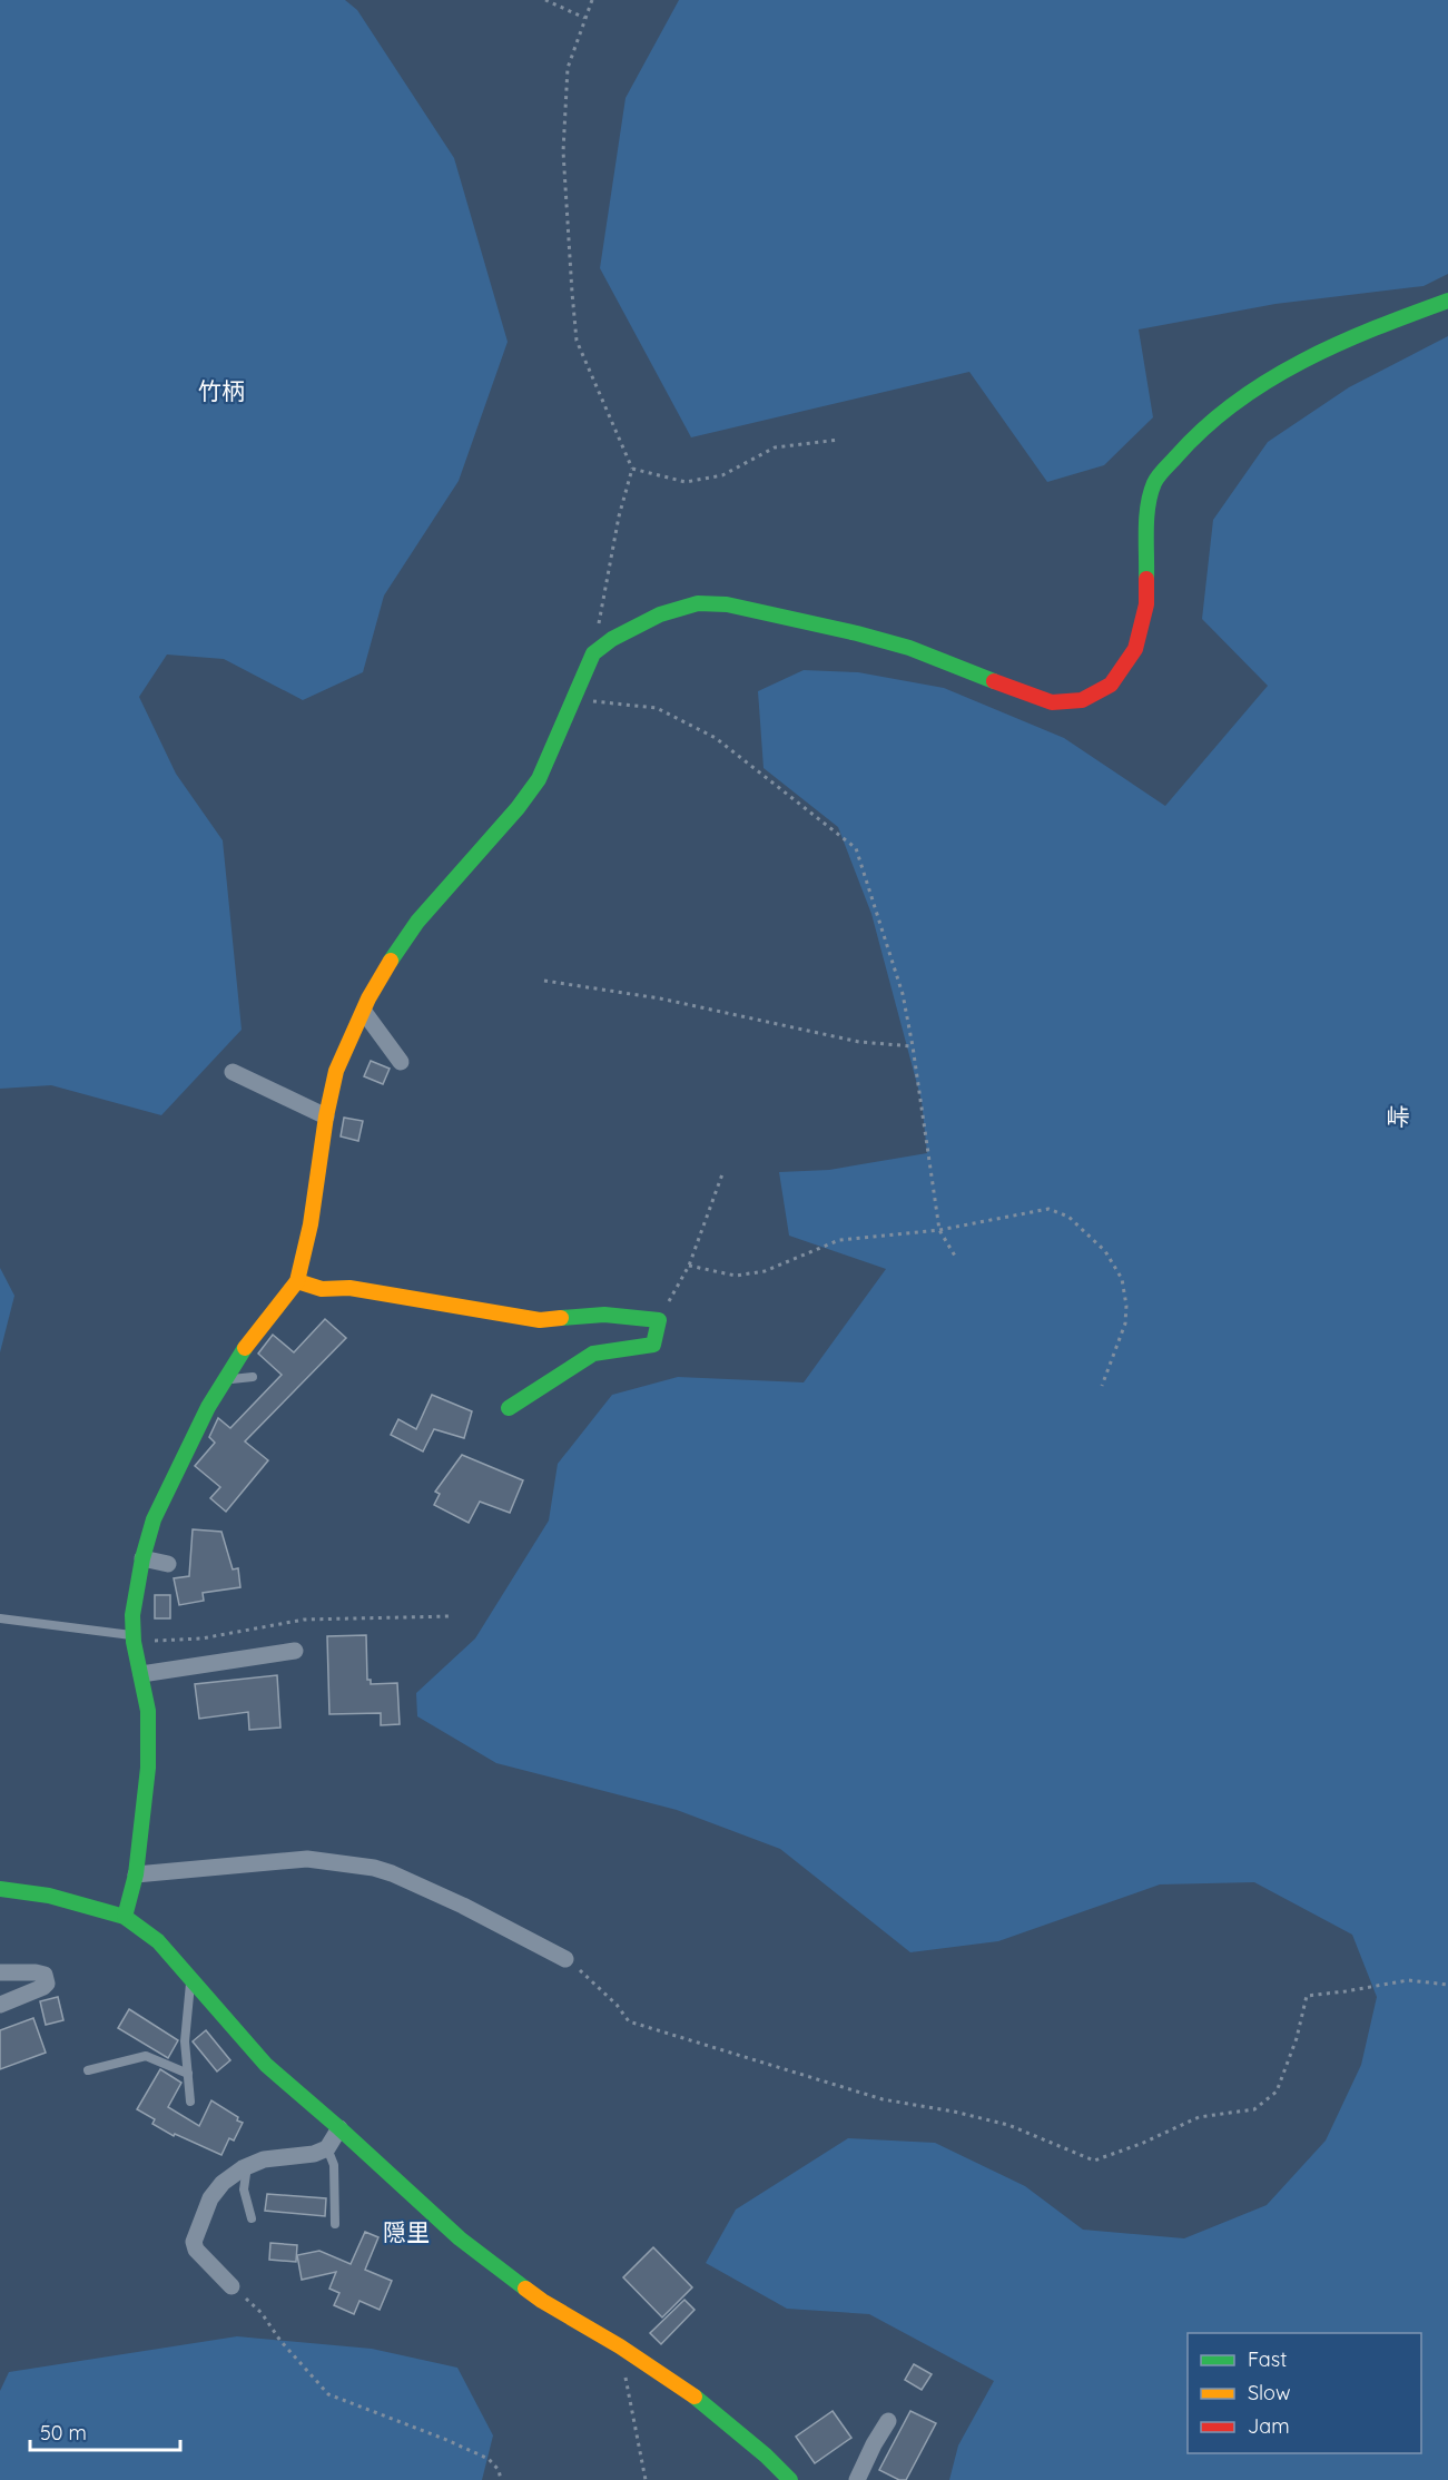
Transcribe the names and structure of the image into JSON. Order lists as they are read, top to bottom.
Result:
{
  "districts": ["竹柄", "峠", "隠里"],
  "legend": ["Fast", "Slow", "Jam"],
  "scale_bar": "50 m"
}
